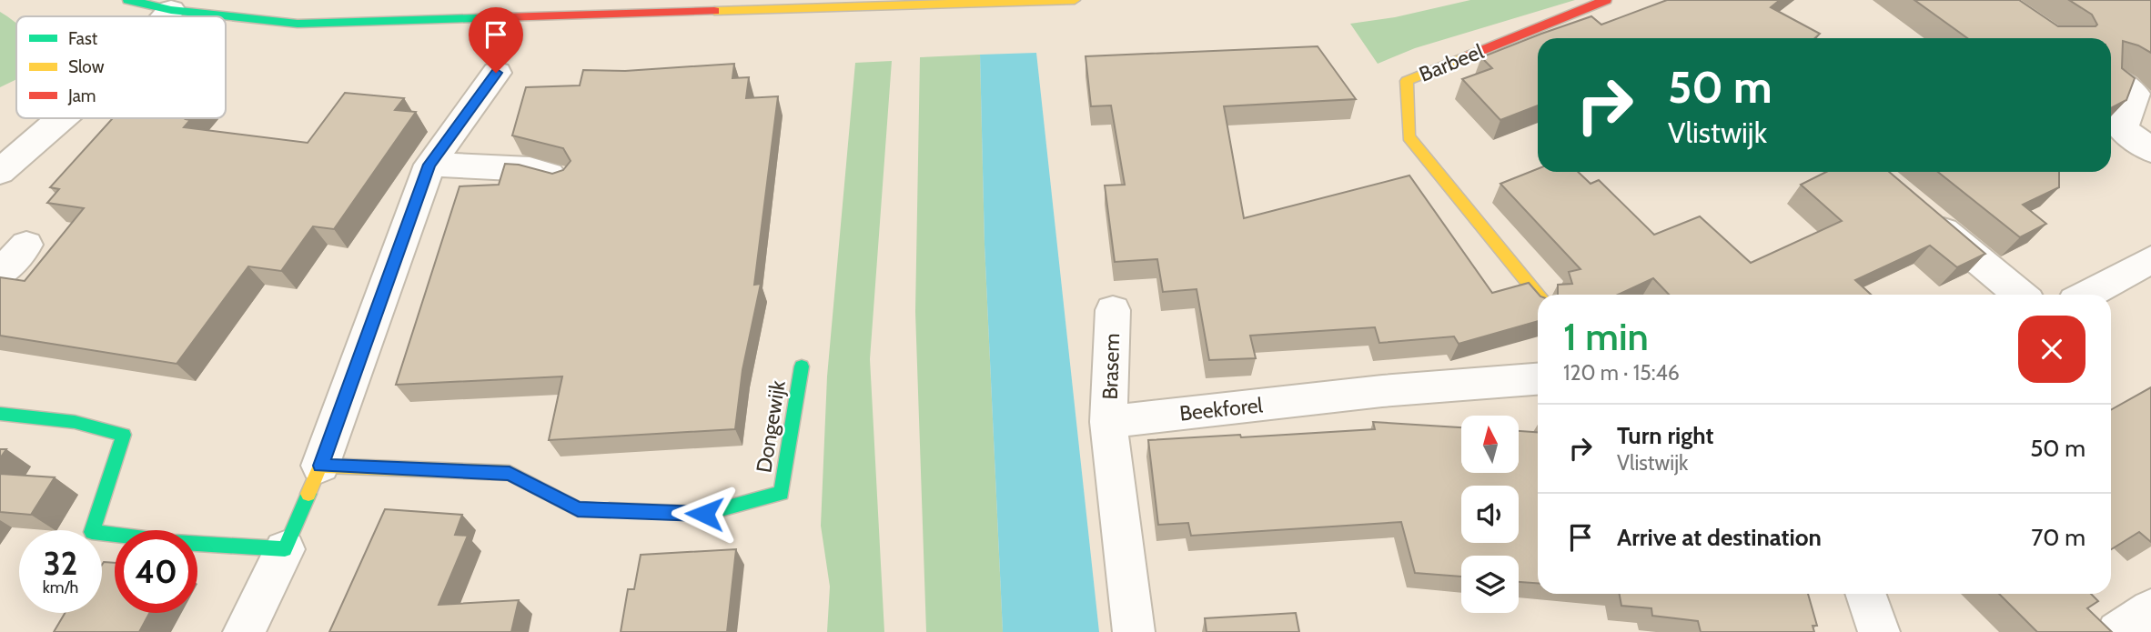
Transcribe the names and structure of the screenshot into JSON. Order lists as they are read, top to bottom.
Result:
{
  "streets": {
    "street": [
      "Barbeel",
      "Brasem",
      "Beekforel",
      "Dongewijk"
    ]
  },
  "crossings": [
    ["Brasem", "Beekforel"]
  ],
  "legend": ["Fast", "Slow", "Jam"],
  "north": "top",
  "page": {
    "turn": ["50 m", "Vlistwijk"],
    "heading": ["1 min", "120 m · 15:46"],
    "list": [
      {
        "name": "Turn right",
        "note": "Vlistwijk",
        "value": "50 m"
      },
      {
        "name": "Arrive at destination",
        "value": "70 m"
      }
    ],
    "speed": "32 km/h",
    "limit": "40"
  }
}
